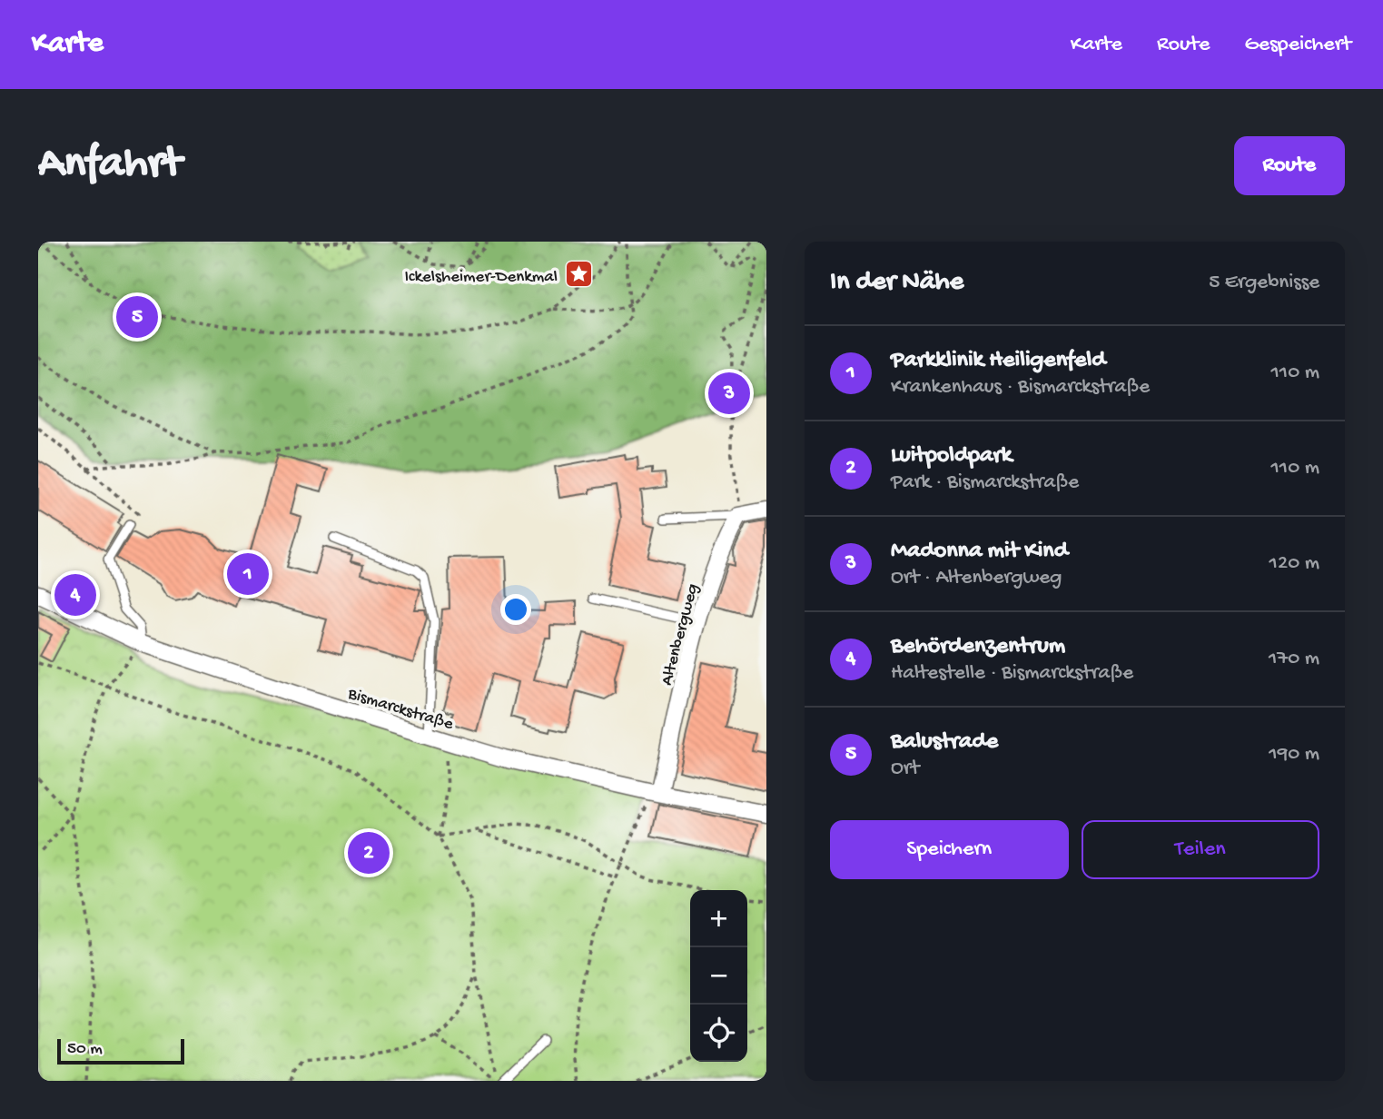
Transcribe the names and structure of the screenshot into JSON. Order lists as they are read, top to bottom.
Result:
{
  "streets": {
    "street": ["Altenbergweg", "Bismarckstraße"]
  },
  "crossings": [
    ["Altenbergweg", "Bismarckstraße"]
  ],
  "places": {
    "place": ["Ickelsheimer-Denkmal"]
  },
  "scale_bar": "50 m",
  "page": {
    "header": "Karte",
    "nav": ["Karte", "Route", "Gespeichert"],
    "buttons": [
      "Route",
      ["Speichern", "Teilen"]
    ],
    "title": "Anfahrt",
    "heading": ["In der Nähe", "5 Ergebnisse"],
    "pins": [
      "5",
      "3",
      "1",
      "4",
      "2"
    ],
    "list": [
      {
        "mark": "1",
        "name": "Parkklinik Heiligenfeld",
        "note": "Krankenhaus · Bismarckstraße",
        "value": "110 m"
      },
      {
        "mark": "2",
        "name": "Luitpoldpark",
        "note": "Park · Bismarckstraße",
        "value": "110 m"
      },
      {
        "mark": "3",
        "name": "Madonna mit Kind",
        "note": "Ort · Altenbergweg",
        "value": "120 m"
      },
      {
        "mark": "4",
        "name": "Behördenzentrum",
        "note": "Haltestelle · Bismarckstraße",
        "value": "170 m"
      },
      {
        "mark": "5",
        "name": "Balustrade",
        "note": "Ort",
        "value": "190 m"
      }
    ],
    "map_buttons": ["+", "−"],
    "scale": "50 m"
  }
}
